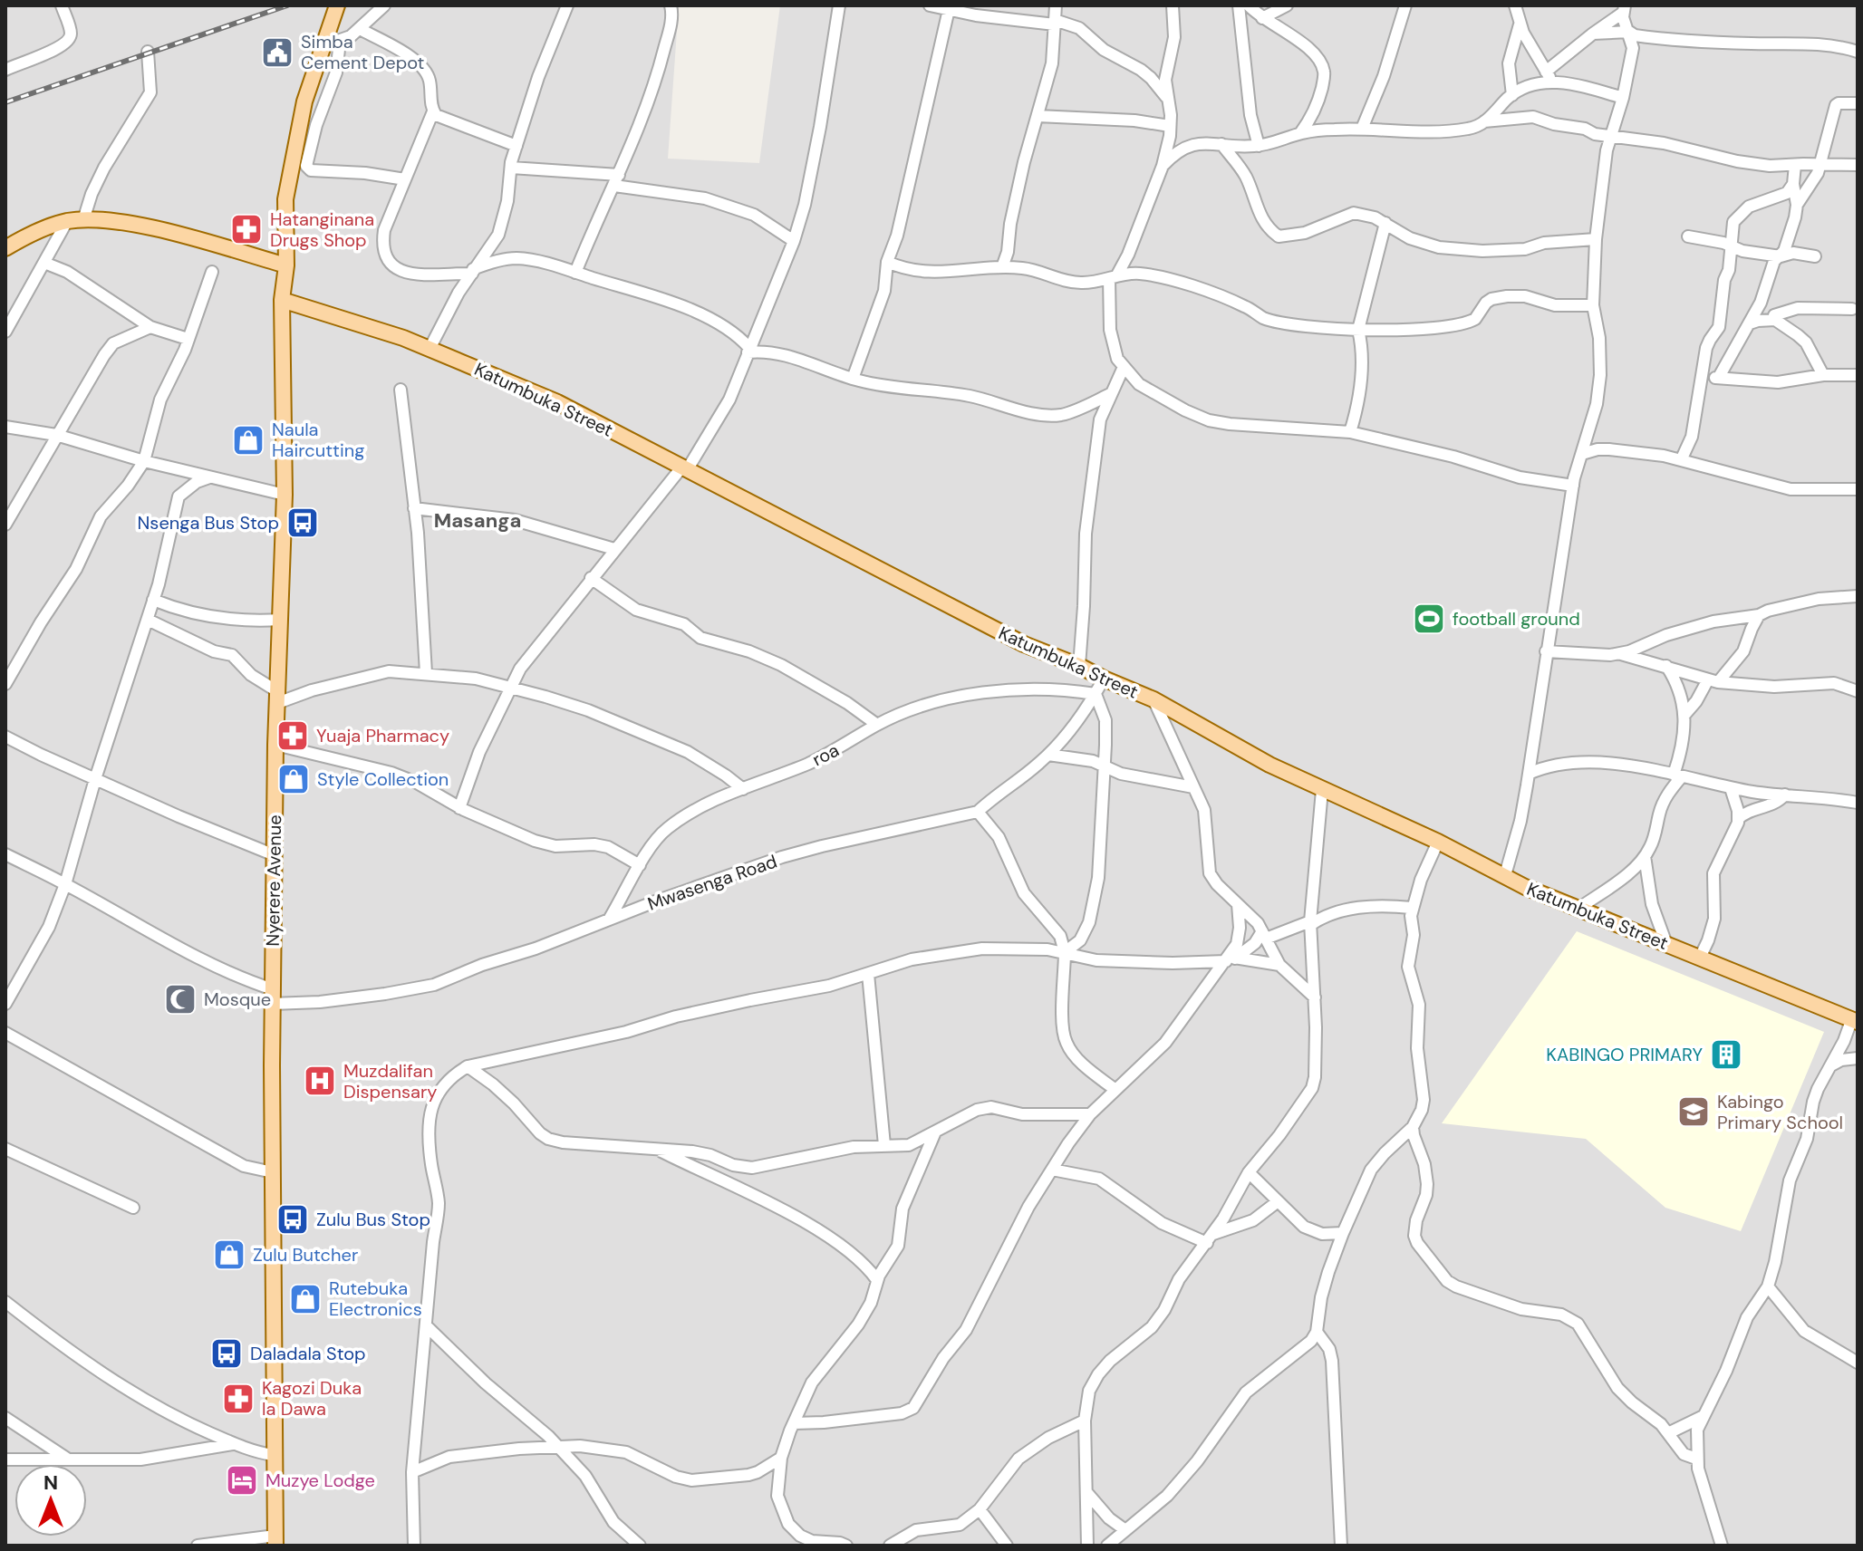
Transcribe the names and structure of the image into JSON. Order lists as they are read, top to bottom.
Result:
{
  "streets": {
    "main road": ["Katumbuka Street", "Nyerere Avenue"],
    "street": ["roa", "Mwasenga Road"]
  },
  "crossings": [
    ["Katumbuka Street", "Nyerere Avenue"],
    ["Katumbuka Street", "Mwasenga Road"],
    ["roa", "Mwasenga Road"],
    ["Nyerere Avenue", "Mwasenga Road"]
  ],
  "districts": ["Masanga"],
  "places": {
    "public building": ["Simba Cement Depot"],
    "pharmacy": ["Hatanginana Drugs Shop", "Yuaja Pharmacy", "Kagozi Duka la Dawa"],
    "shop": [
      "Naula Haircutting",
      "Style Collection",
      "Zulu Butcher",
      "Rutebuka Electronics"
    ],
    "bus stop": ["Nsenga Bus Stop", "Zulu Bus Stop", "Daladala Stop"],
    "sports": ["football ground"],
    "mosque": ["Mosque"],
    "building": ["KABINGO PRIMARY"],
    "hospital": ["Muzdalifan Dispensary"],
    "school or university": ["Kabingo Primary School"],
    "hotel": ["Muzye Lodge"]
  },
  "north": "top"
}
